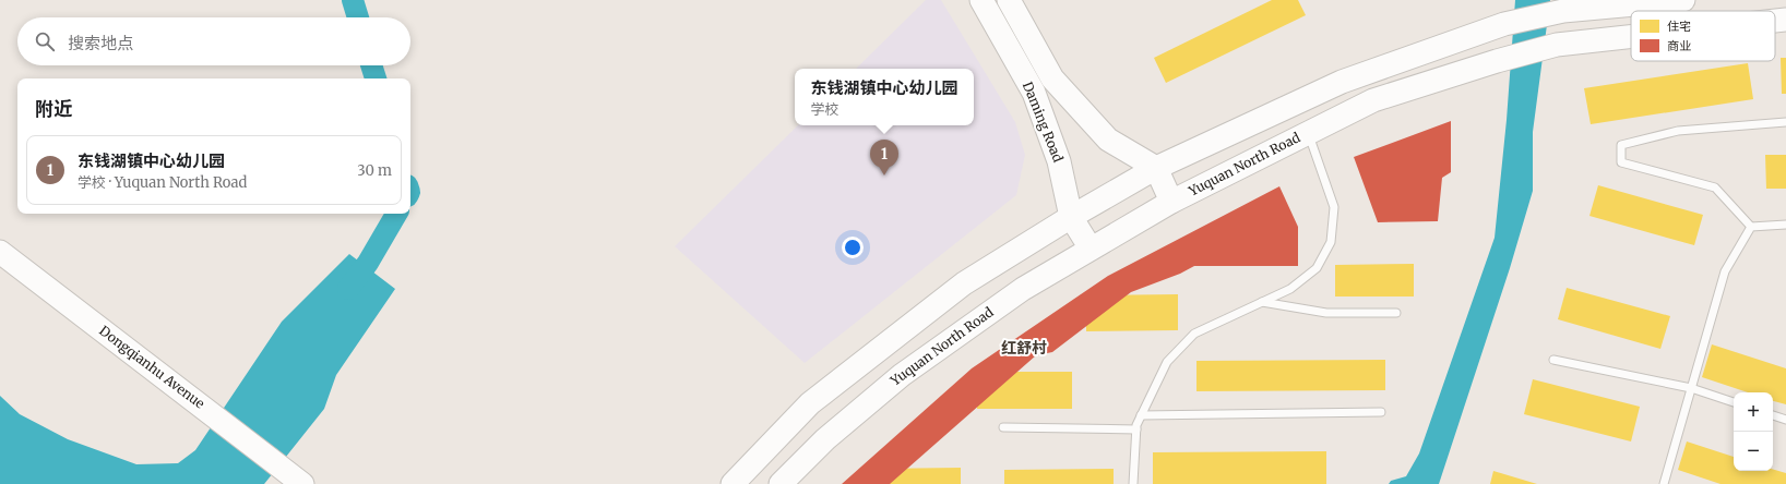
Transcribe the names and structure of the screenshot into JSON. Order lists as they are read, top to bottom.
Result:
{
  "streets": {
    "street": ["Daming Road", "Yuquan North Road", "Dongqianhu Avenue"]
  },
  "crossings": [
    ["Daming Road", "Yuquan North Road"]
  ],
  "districts": ["红舒村"],
  "legend": ["住宅", "商业"],
  "page": {
    "search": "搜索地点",
    "popup": ["东钱湖镇中心幼儿园", "学校"],
    "heading": "附近",
    "list": [
      {
        "mark": "1",
        "name": "东钱湖镇中心幼儿园",
        "note": "学校 · Yuquan North Road",
        "value": "30 m"
      }
    ],
    "pins": "1",
    "map_buttons": ["+", "−"]
  }
}
